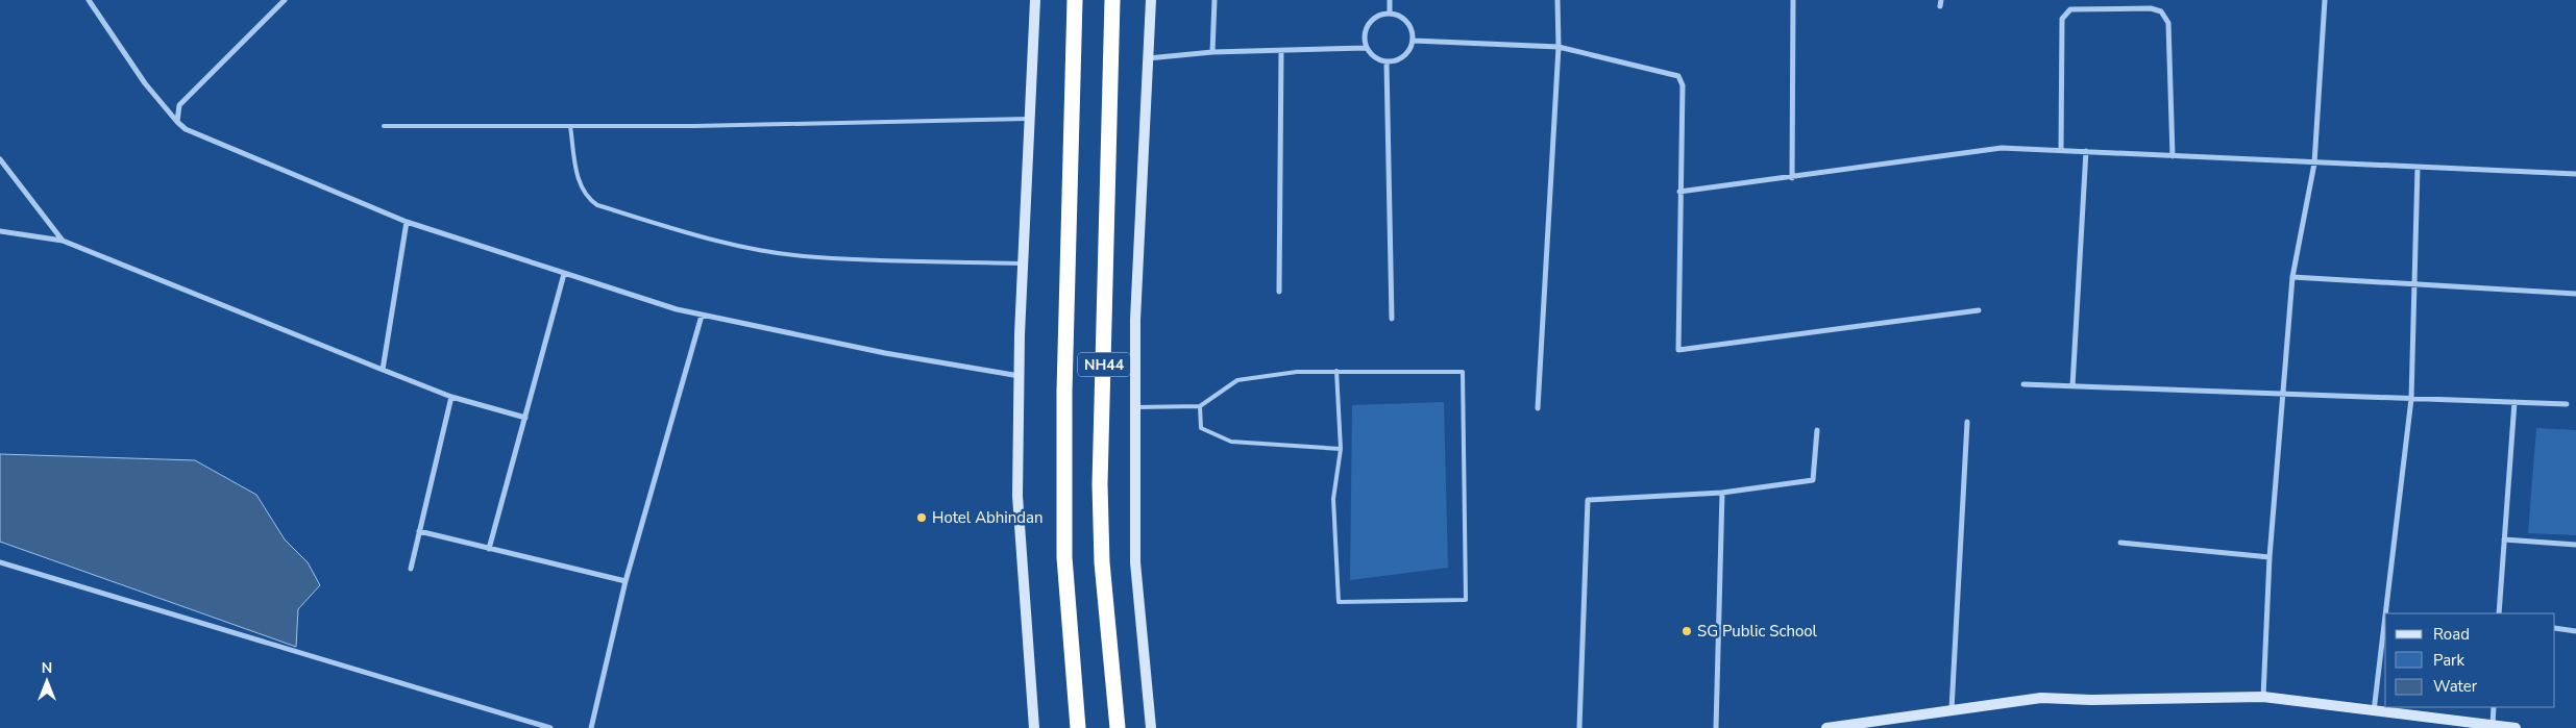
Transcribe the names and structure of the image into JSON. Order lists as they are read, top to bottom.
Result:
{
  "streets": {
    "highway": ["NH44"]
  },
  "places": ["Hotel Abhindan", "SG Public School"],
  "legend": ["Road", "Park", "Water"],
  "north": "top"
}
